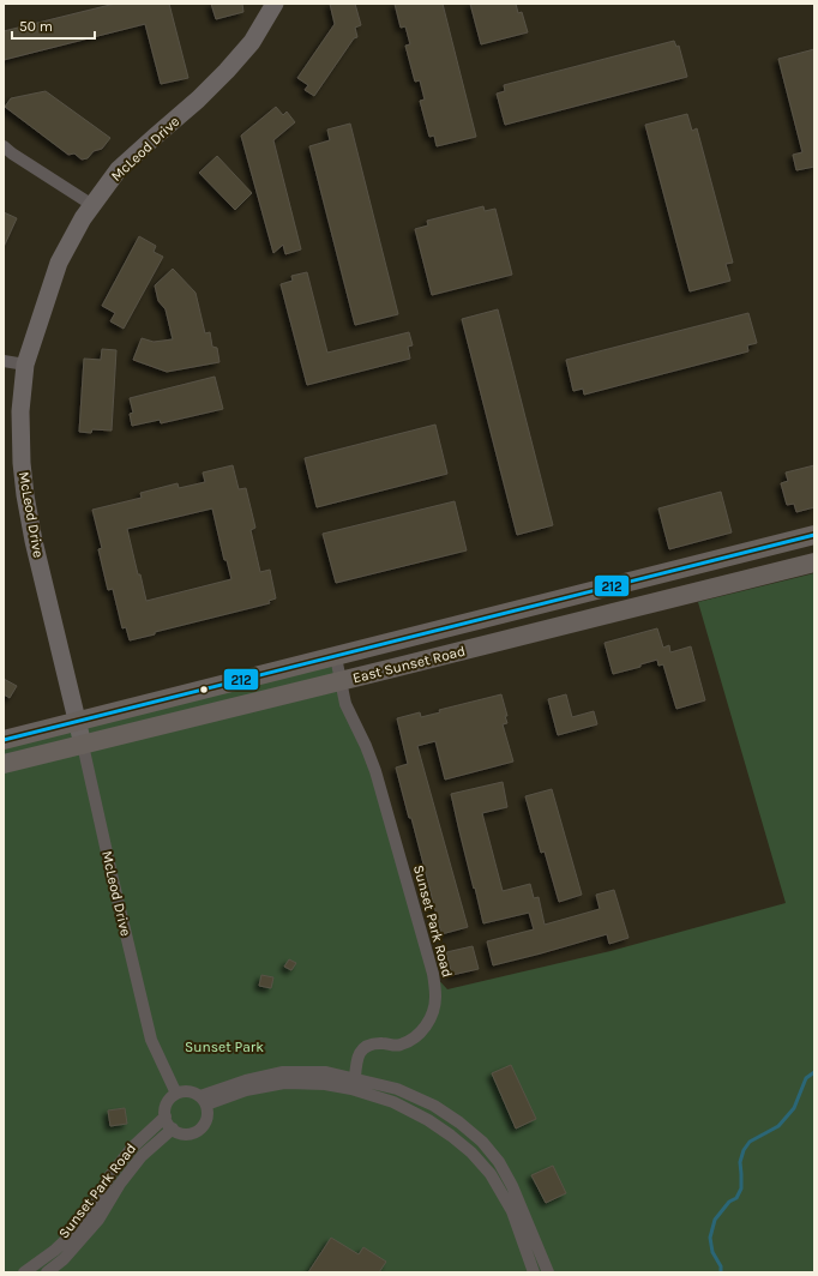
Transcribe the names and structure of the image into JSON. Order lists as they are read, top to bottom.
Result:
{
  "streets": {
    "main road": ["East Sunset Road"],
    "street": ["McLeod Drive", "Sunset Park Road"]
  },
  "crossings": [
    ["McLeod Drive", "East Sunset Road"],
    ["McLeod Drive", "Sunset Park Road"],
    ["East Sunset Road", "Sunset Park Road"]
  ],
  "parks": ["Sunset Park"],
  "lines": ["transit line 212"],
  "scale_bar": "50 m"
}
